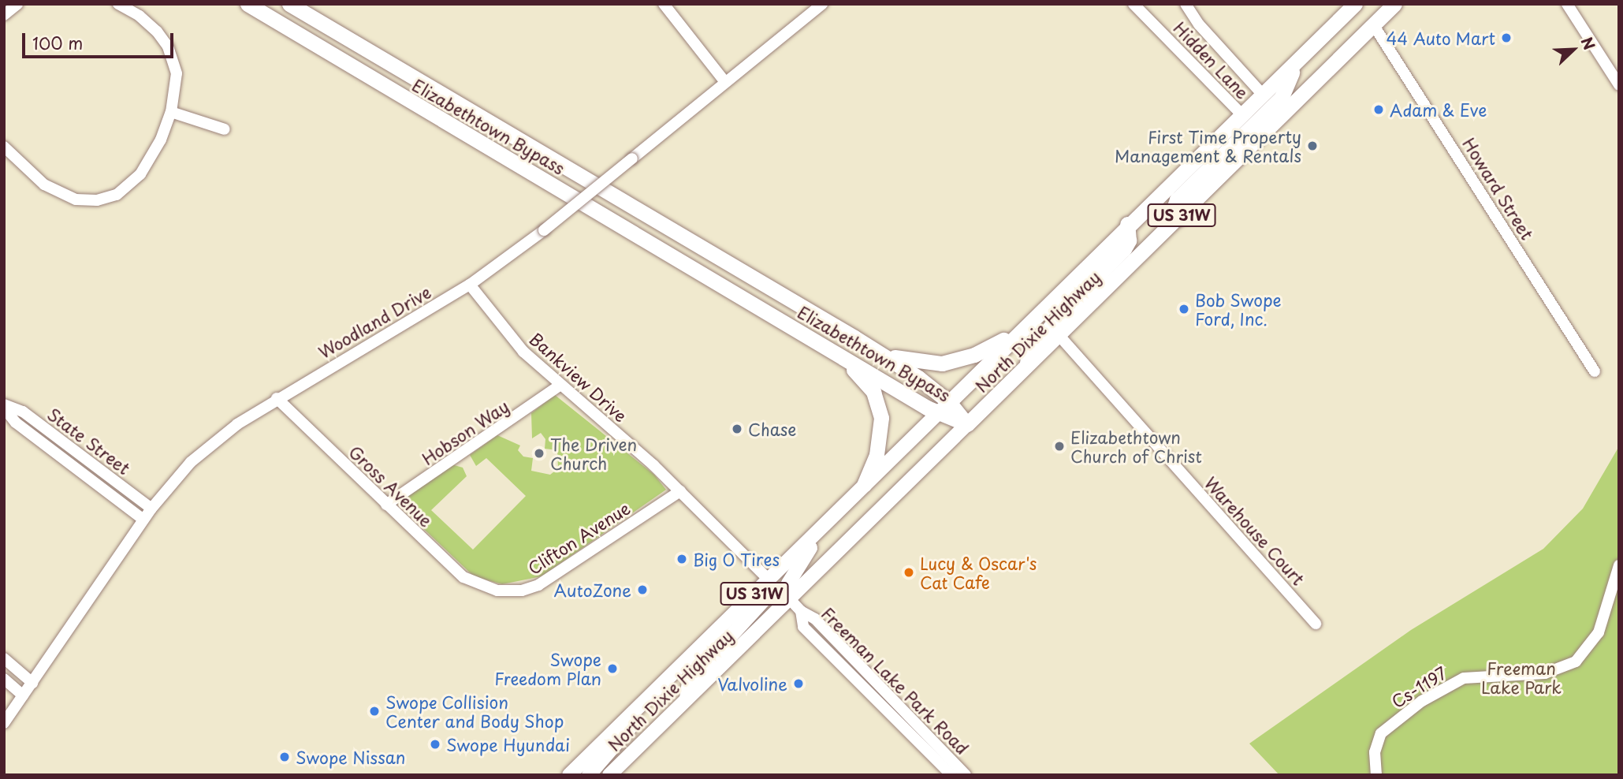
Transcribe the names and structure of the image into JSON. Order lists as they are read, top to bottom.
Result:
{
  "streets": {
    "highway": ["Elizabethtown Bypass", "US 31W", "North Dixie Highway"],
    "street": [
      "Hidden Lane",
      "Howard Street",
      "Woodland Drive",
      "Bankview Drive",
      "Hobson Way",
      "State Street",
      "Gross Avenue",
      "Warehouse Court",
      "Clifton Avenue",
      "Freeman Lake Park Road",
      "Cs-1197"
    ]
  },
  "crossings": [
    ["Hidden Lane", "North Dixie Highway"],
    ["Elizabethtown Bypass", "US 31W"],
    ["Elizabethtown Bypass", "North Dixie Highway"],
    ["Howard Street", "North Dixie Highway"],
    ["US 31W", "North Dixie Highway"],
    ["Woodland Drive", "Bankview Drive"],
    ["Woodland Drive", "State Street"],
    ["Woodland Drive", "Gross Avenue"],
    ["North Dixie Highway", "Bankview Drive"],
    ["North Dixie Highway", "Warehouse Court"],
    ["North Dixie Highway", "Freeman Lake Park Road"],
    ["Bankview Drive", "Hobson Way"],
    ["Bankview Drive", "Clifton Avenue"],
    ["Hobson Way", "Gross Avenue"],
    ["Gross Avenue", "Clifton Avenue"]
  ],
  "parks": ["Freeman Lake Park"],
  "places": [
    "44 Auto Mart",
    "Adam & Eve",
    "First Time Property Management & Rentals",
    "Bob Swope Ford, Inc.",
    "Chase",
    "Elizabethtown Church of Christ",
    "The Driven Church",
    "Big O Tires",
    "Lucy & Oscar's Cat Cafe",
    "AutoZone",
    "Swope Freedom Plan",
    "Valvoline",
    "Swope Collision Center and Body Shop",
    "Swope Hyundai",
    "Swope Nissan"
  ],
  "scale_bar": "100 m",
  "north": "top right"
}
